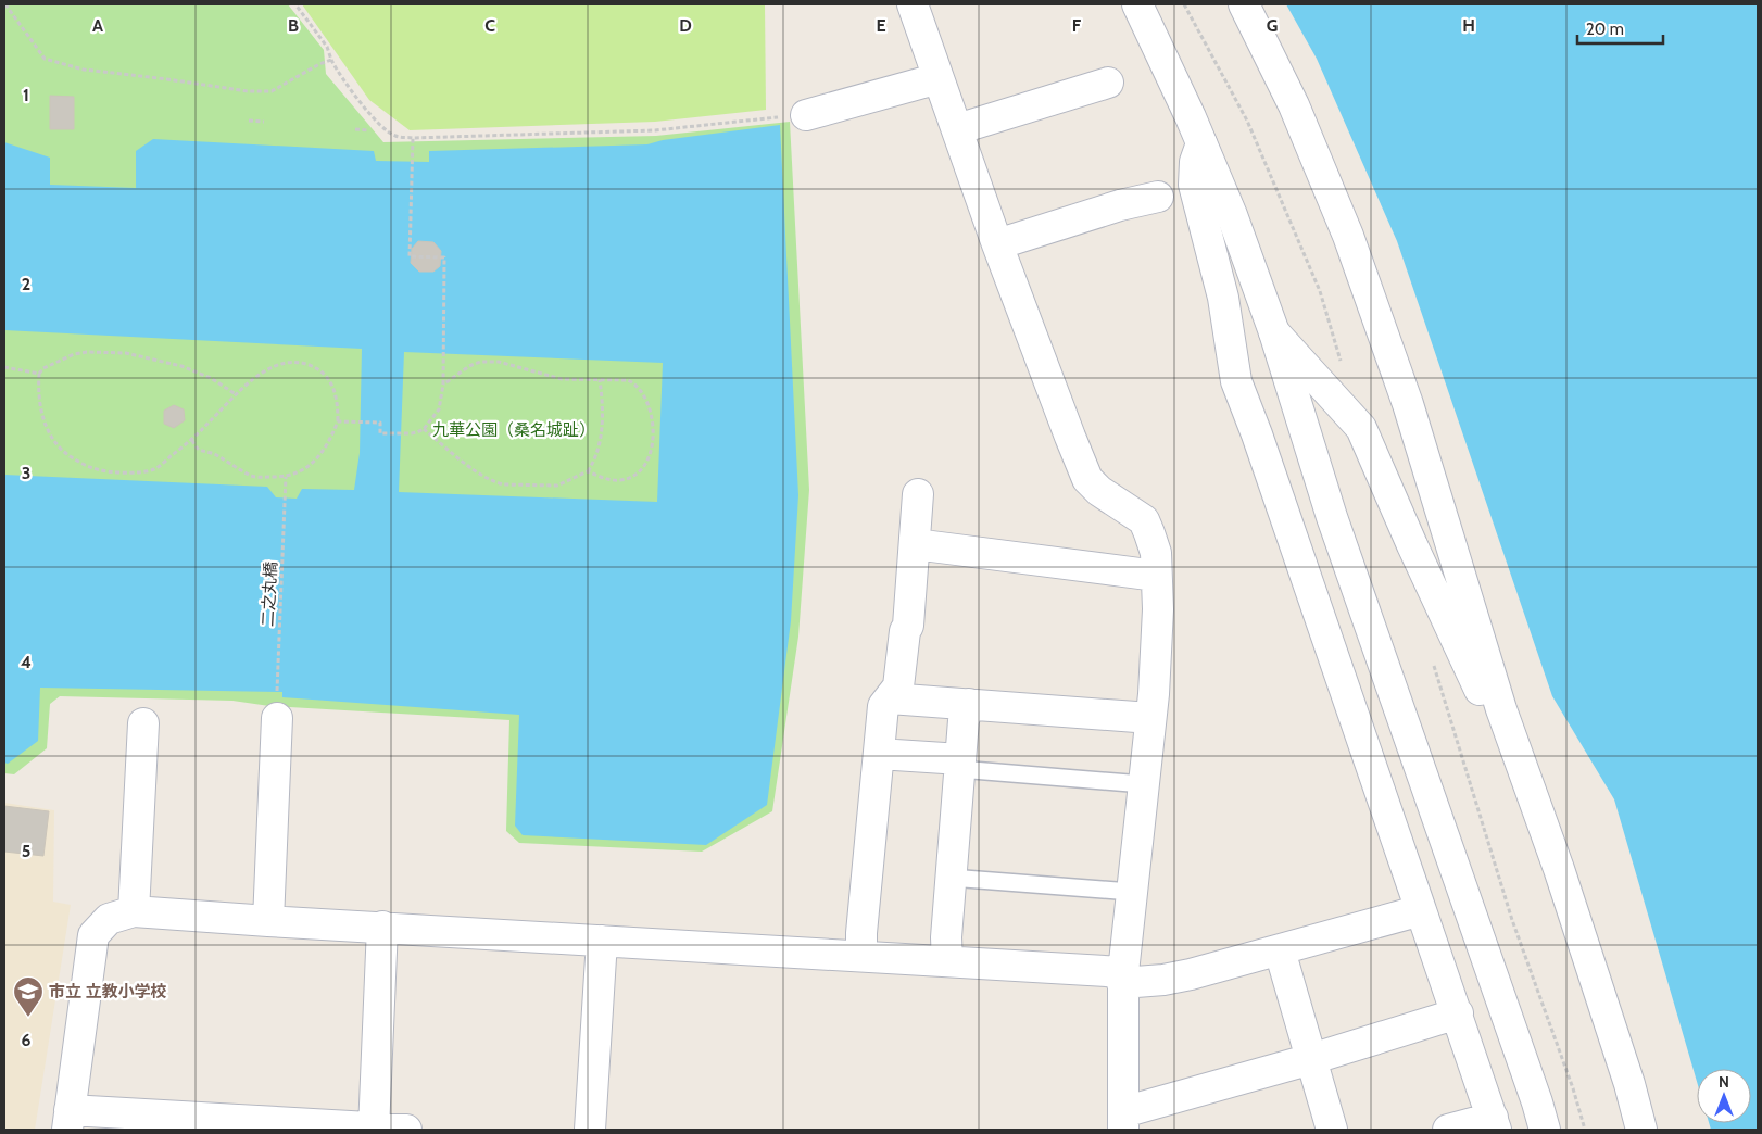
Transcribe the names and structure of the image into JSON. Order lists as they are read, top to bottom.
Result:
{
  "streets": {
    "path": ["二之丸橋"]
  },
  "parks": ["九華公園（桑名城趾）"],
  "places": {
    "school or university": ["市立 立教小学校"]
  },
  "scale_bar": "20 m",
  "north": "top",
  "grid": {
    "columns": [
      "A",
      "B",
      "C",
      "D",
      "E",
      "F",
      "G",
      "H"
    ],
    "rows": [
      "1",
      "2",
      "3",
      "4",
      "5",
      "6"
    ]
  }
}
